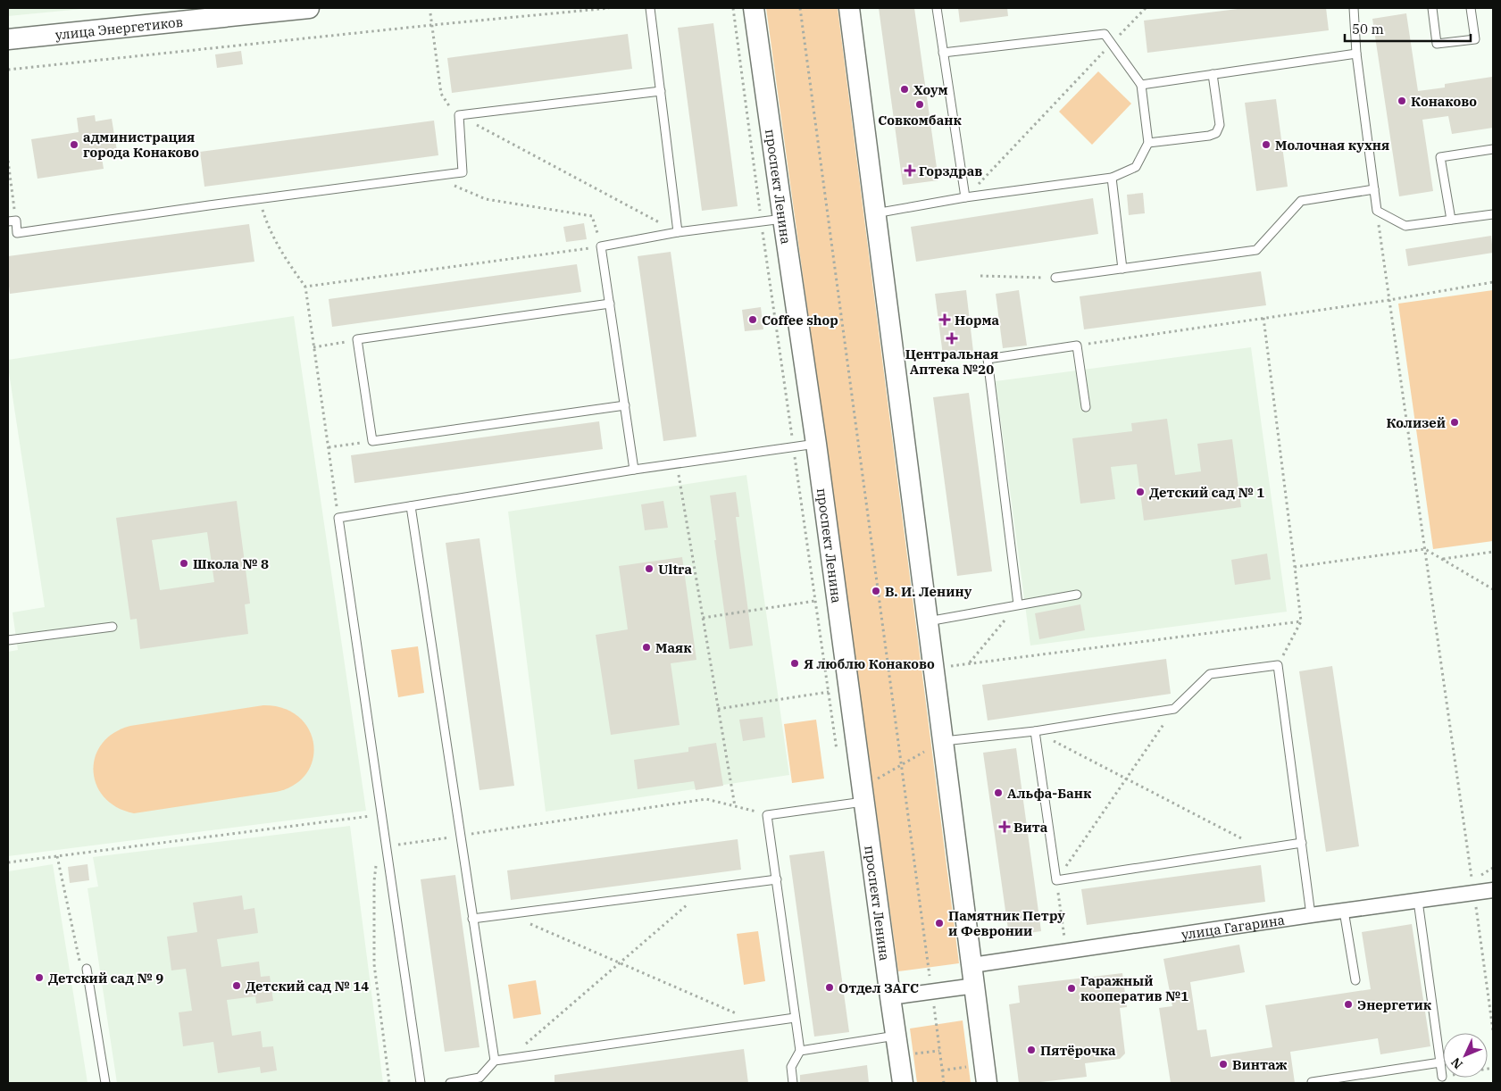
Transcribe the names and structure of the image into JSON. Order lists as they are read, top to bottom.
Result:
{
  "streets": {
    "street": ["улица Энергетиков", "проспект Ленина", "улица Гагарина"]
  },
  "places": {
    "other": [
      "Хоум",
      "Конаково",
      "Совкомбанк",
      "администрация города Конаково",
      "Молочная кухня",
      "Coffee shop",
      "Колизей",
      "Детский сад № 1",
      "Школа № 8",
      "Ultra",
      "В. И. Ленину",
      "Маяк",
      "Я люблю Конаково",
      "Альфа-Банк",
      "Памятник Петру и Февронии",
      "Детский сад № 9",
      "Детский сад № 14",
      "Отдел ЗАГС",
      "Гаражный кооператив №1",
      "Энергетик",
      "Пятёрочка",
      "Винтаж"
    ],
    "health": [
      "Горздрав",
      "Норма",
      "Центральная Аптека №20",
      "Вита"
    ]
  },
  "scale_bar": "50 m",
  "north": "bottom left"
}
